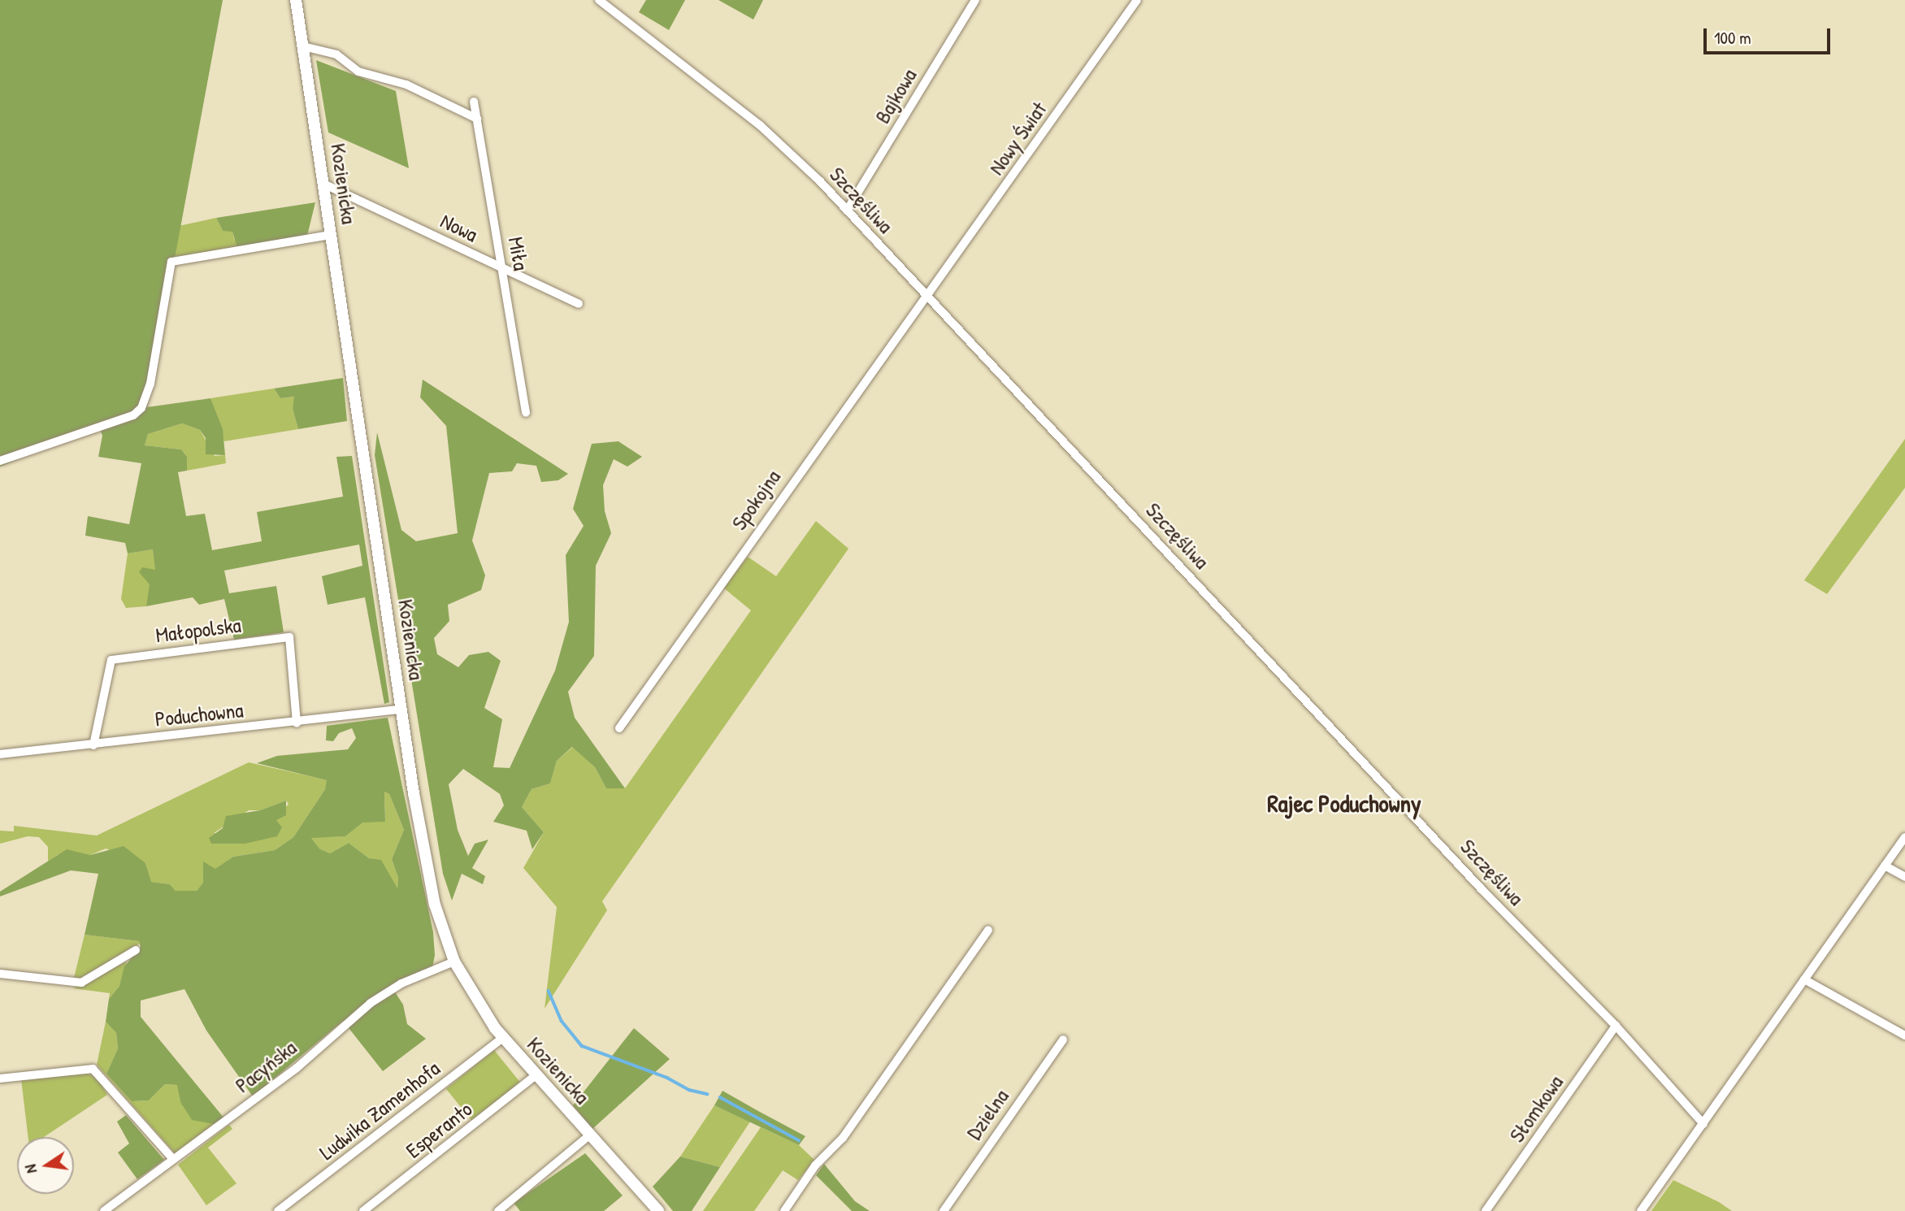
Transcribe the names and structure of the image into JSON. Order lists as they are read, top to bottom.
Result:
{
  "streets": {
    "main road": ["Kozienicka"],
    "street": [
      "Bajkowa",
      "Nowy Świat",
      "Szczęśliwa",
      "Nowa",
      "Miła",
      "Spokojna",
      "Małopolska",
      "Poduchowna",
      "Pacyńska",
      "Słomkowa",
      "Ludwika Zamenhofa",
      "Dzielna",
      "Esperanto"
    ]
  },
  "crossings": [
    ["Bajkowa", "Szczęśliwa"],
    ["Nowy Świat", "Szczęśliwa"],
    ["Nowy Świat", "Spokojna"],
    ["Kozienicka", "Nowa"],
    ["Kozienicka", "Poduchowna"],
    ["Kozienicka", "Pacyńska"],
    ["Kozienicka", "Ludwika Zamenhofa"],
    ["Kozienicka", "Esperanto"],
    ["Szczęśliwa", "Spokojna"],
    ["Szczęśliwa", "Słomkowa"],
    ["Nowa", "Miła"],
    ["Małopolska", "Poduchowna"]
  ],
  "districts": ["Rajec Poduchowny"],
  "scale_bar": "100 m",
  "north": "left"
}
